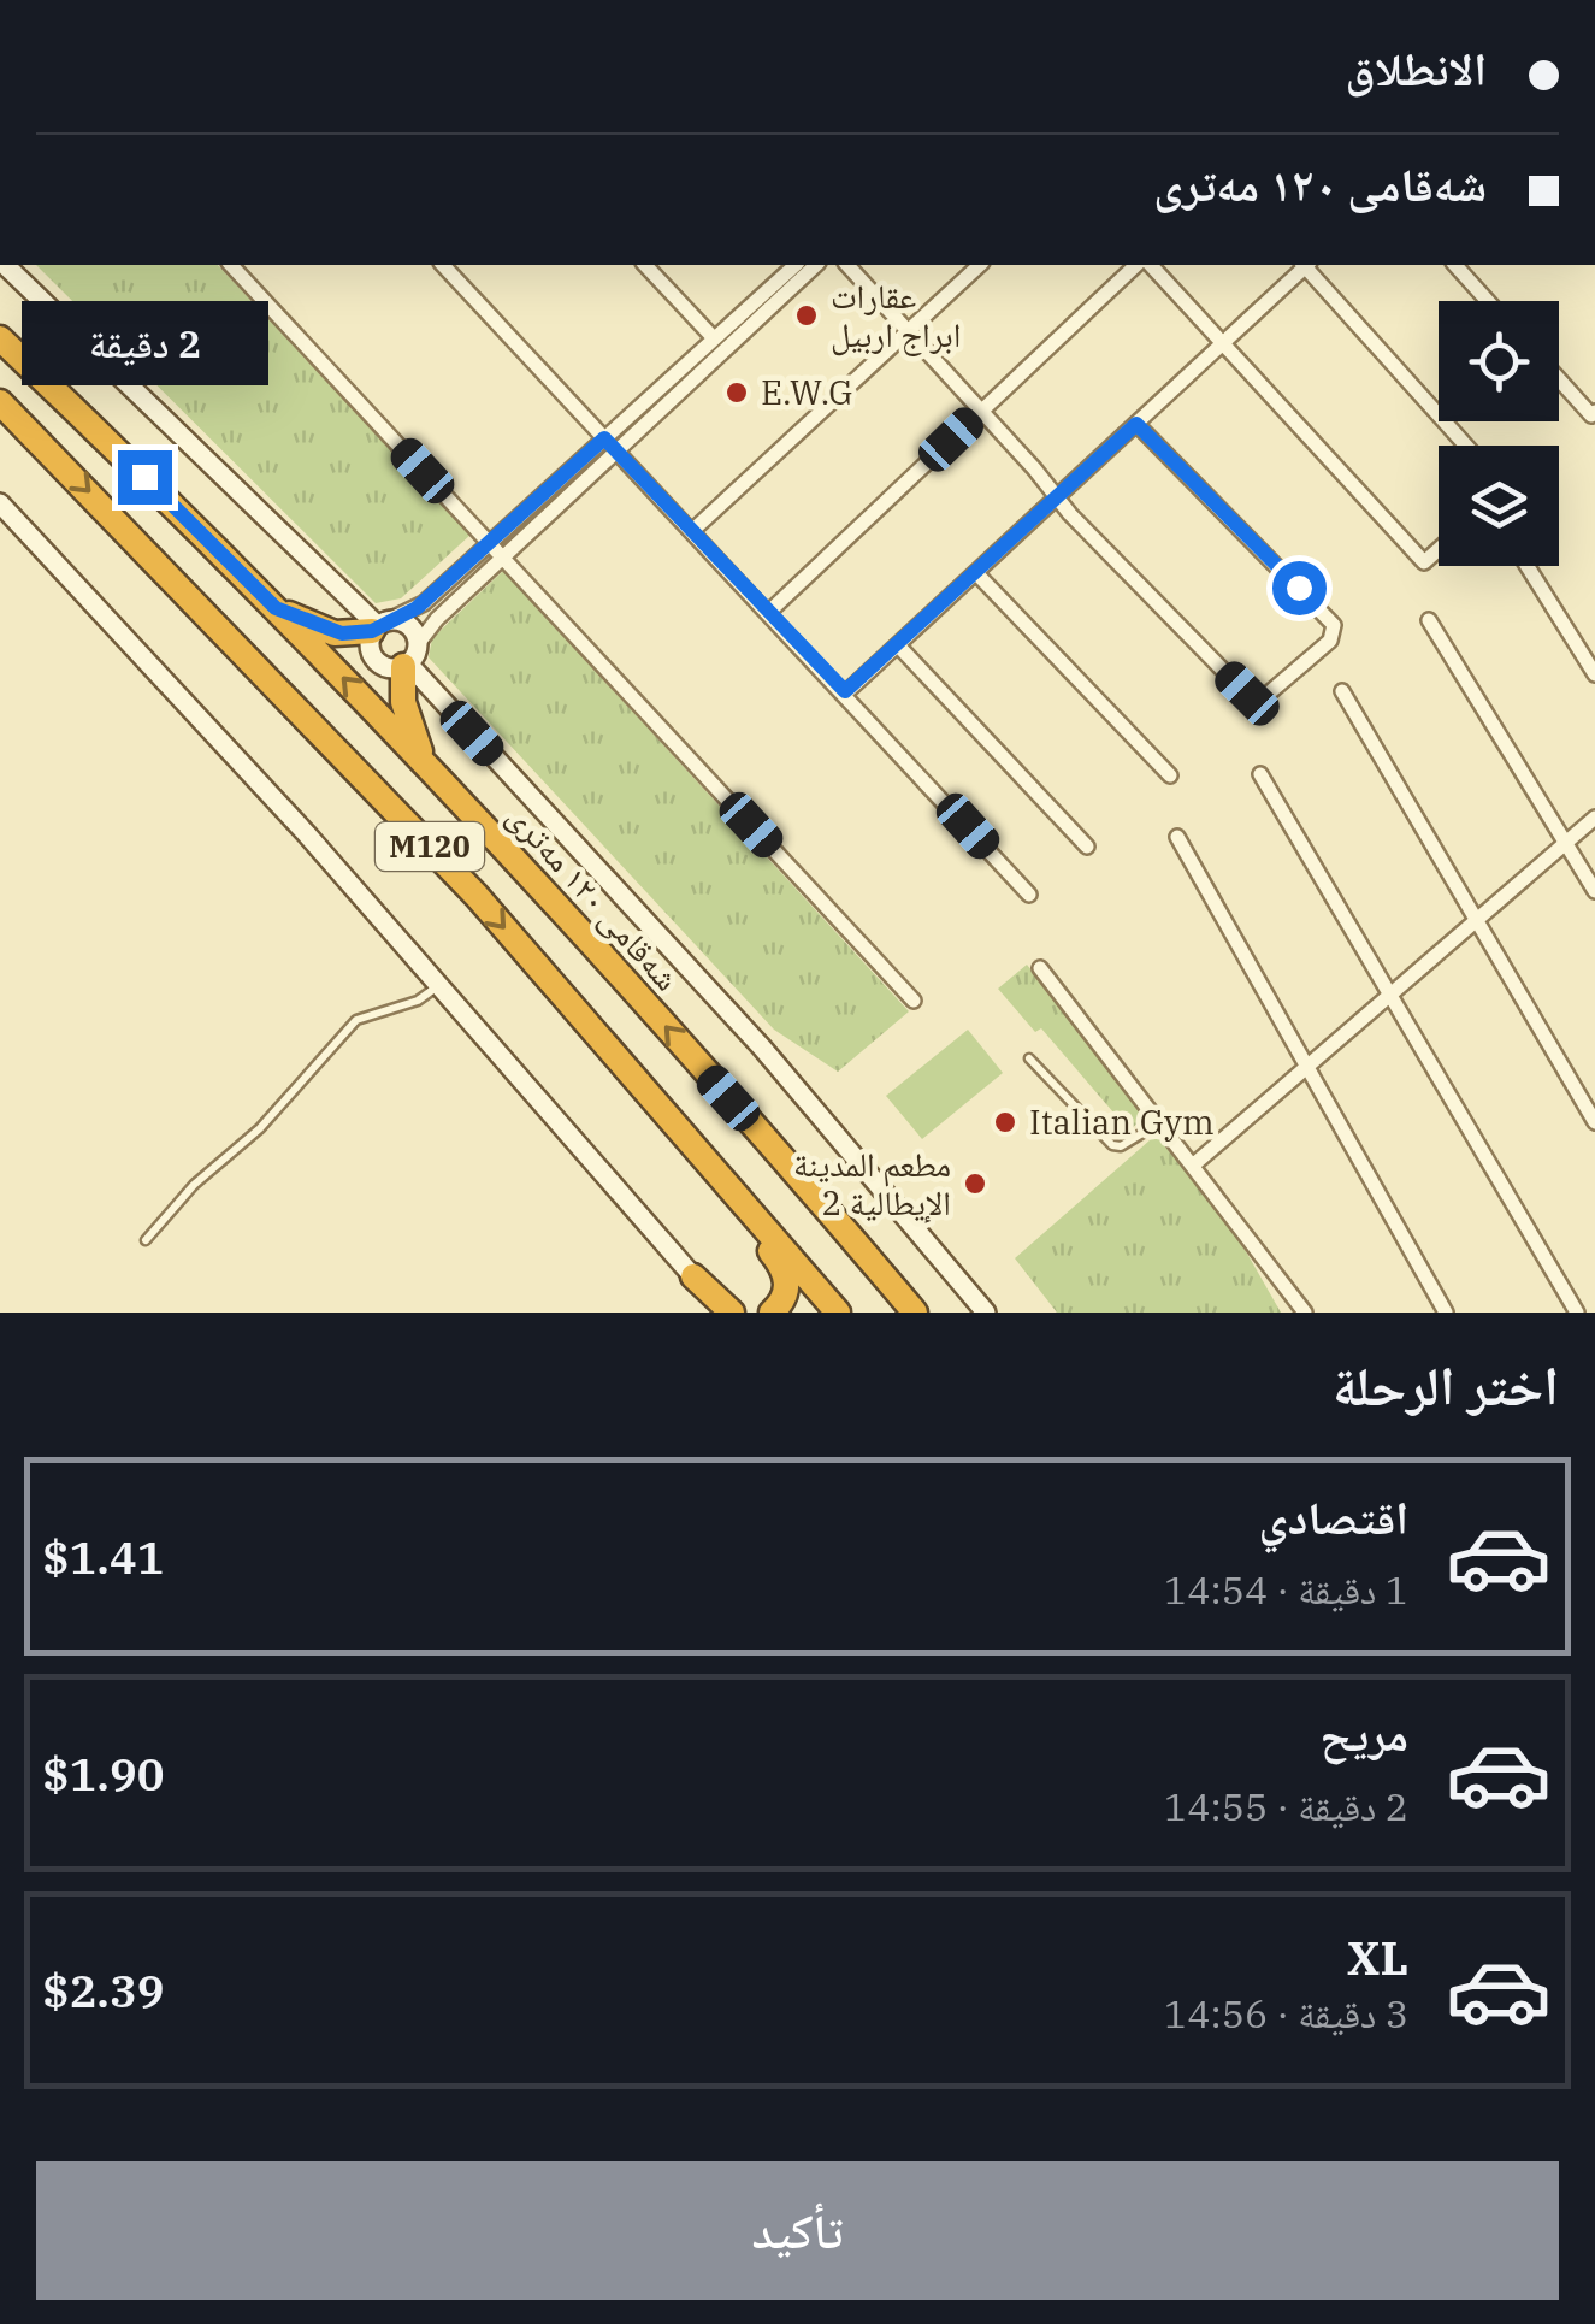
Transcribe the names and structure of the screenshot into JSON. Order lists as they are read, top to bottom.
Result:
{
  "streets": {
    "highway": ["M120", "شەقامی ١٢٠ مەتری"]
  },
  "places": [
    "عقارات ابراج اربیل",
    "E.W.G",
    "Italian Gym",
    "مطعم المدينة الإيطالية 2"
  ],
  "page": {
    "banner": ["الانطلاق", "شەقامی ١٢٠ مەتری"],
    "bubble": "2 دقيقة",
    "heading": "اختر الرحلة",
    "list": [
      {
        "name": "اقتصادي",
        "note": "1 دقيقة · 14:54",
        "value": "$1.41"
      },
      {
        "name": "مريح",
        "note": "2 دقيقة · 14:55",
        "value": "$1.90"
      },
      {
        "name": "XL",
        "note": "3 دقيقة · 14:56",
        "value": "$2.39"
      }
    ],
    "buttons": "تأكيد"
  }
}
